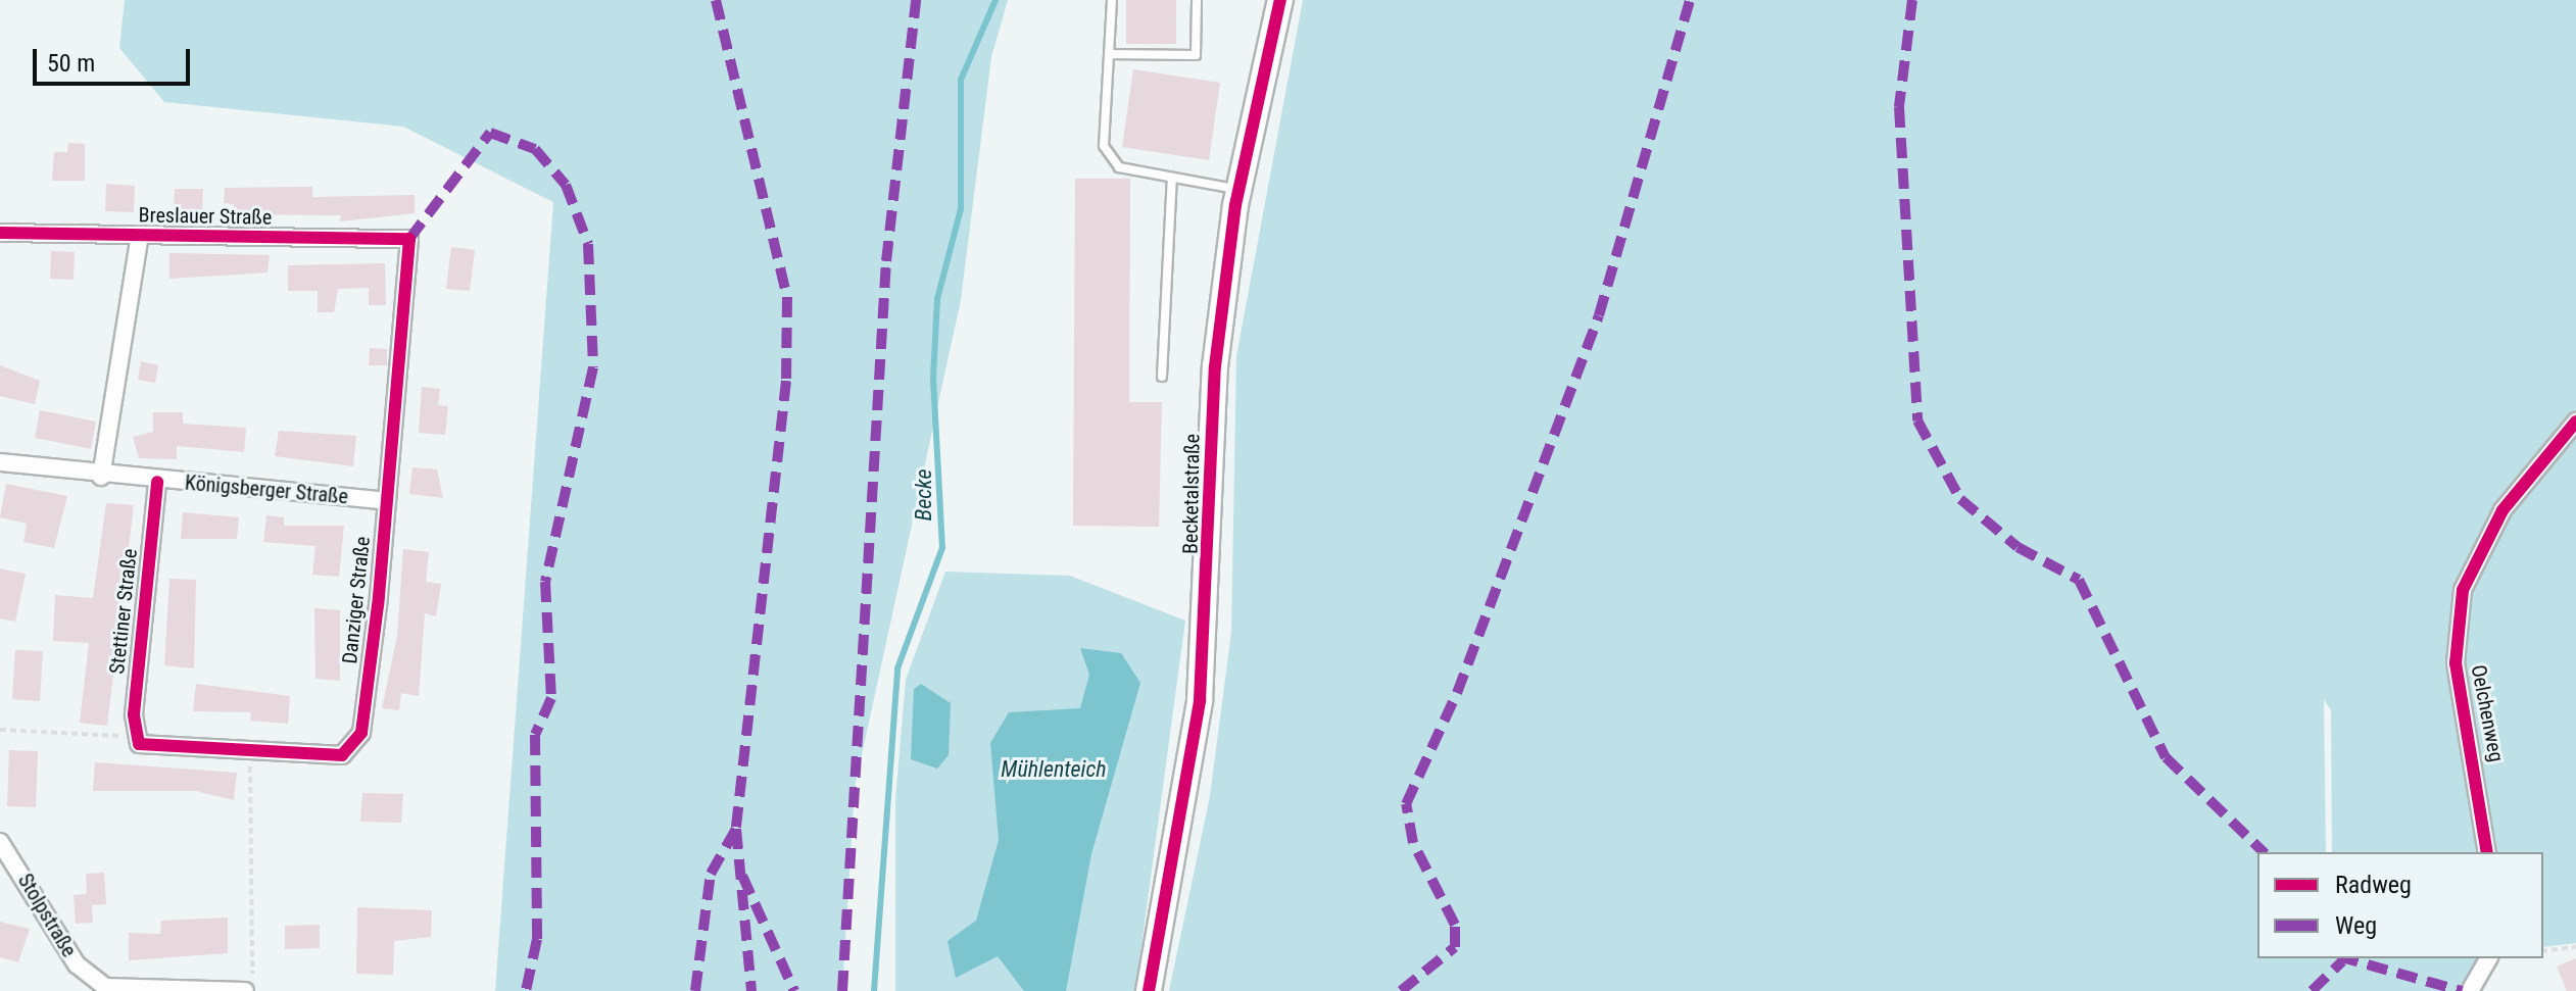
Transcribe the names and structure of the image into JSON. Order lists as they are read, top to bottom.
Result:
{
  "streets": {
    "main road": ["Becketalstraße"],
    "street": [
      "Breslauer Straße",
      "Königsberger Straße",
      "Danziger Straße",
      "Stettiner Straße",
      "Oelchenweg",
      "Stolpstraße"
    ]
  },
  "crossings": [
    ["Breslauer Straße", "Königsberger Straße"],
    ["Breslauer Straße", "Danziger Straße"],
    ["Königsberger Straße", "Danziger Straße"],
    ["Königsberger Straße", "Stettiner Straße"],
    ["Danziger Straße", "Stettiner Straße"]
  ],
  "water": ["Becke", "Mühlenteich"],
  "legend": ["Radweg", "Weg"],
  "scale_bar": "50 m"
}
